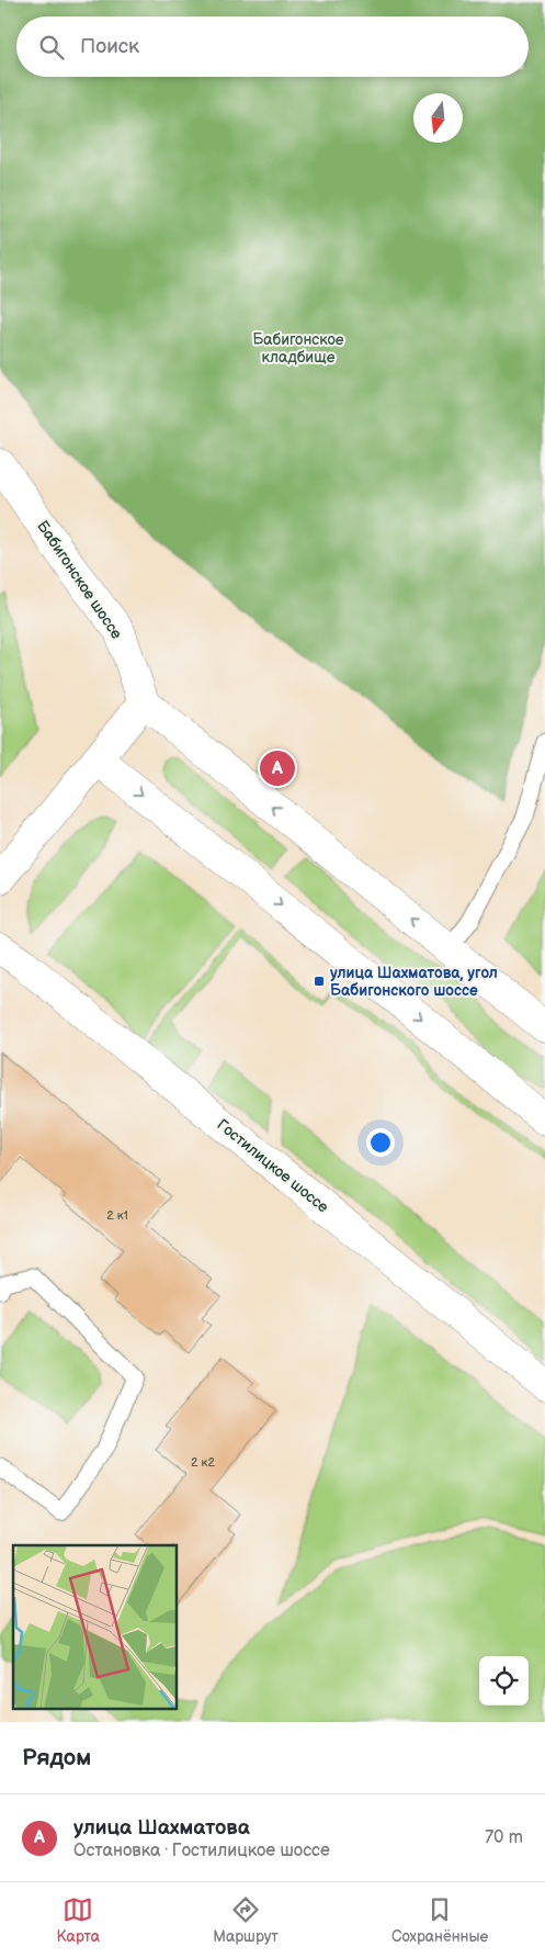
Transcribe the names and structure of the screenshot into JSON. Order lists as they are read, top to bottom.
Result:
{
  "streets": {
    "street": ["Бабигонское шоссе", "Гостилицкое шоссе"]
  },
  "parks": ["Бабигонское кладбище"],
  "places": {
    "transit": ["улица Шахматова, угол Бабигонского шоссе"]
  },
  "house_numbers": ["2 к1", "2 к2"],
  "north": "bottom",
  "page": {
    "search": "Поиск",
    "pins": "A",
    "heading": "Рядом",
    "list": [
      {
        "mark": "A",
        "name": "улица Шахматова",
        "note": "Остановка · Гостилицкое шоссе",
        "value": "70 m"
      }
    ],
    "nav": ["Карта", "Маршрут", "Сохранённые"]
  }
}
